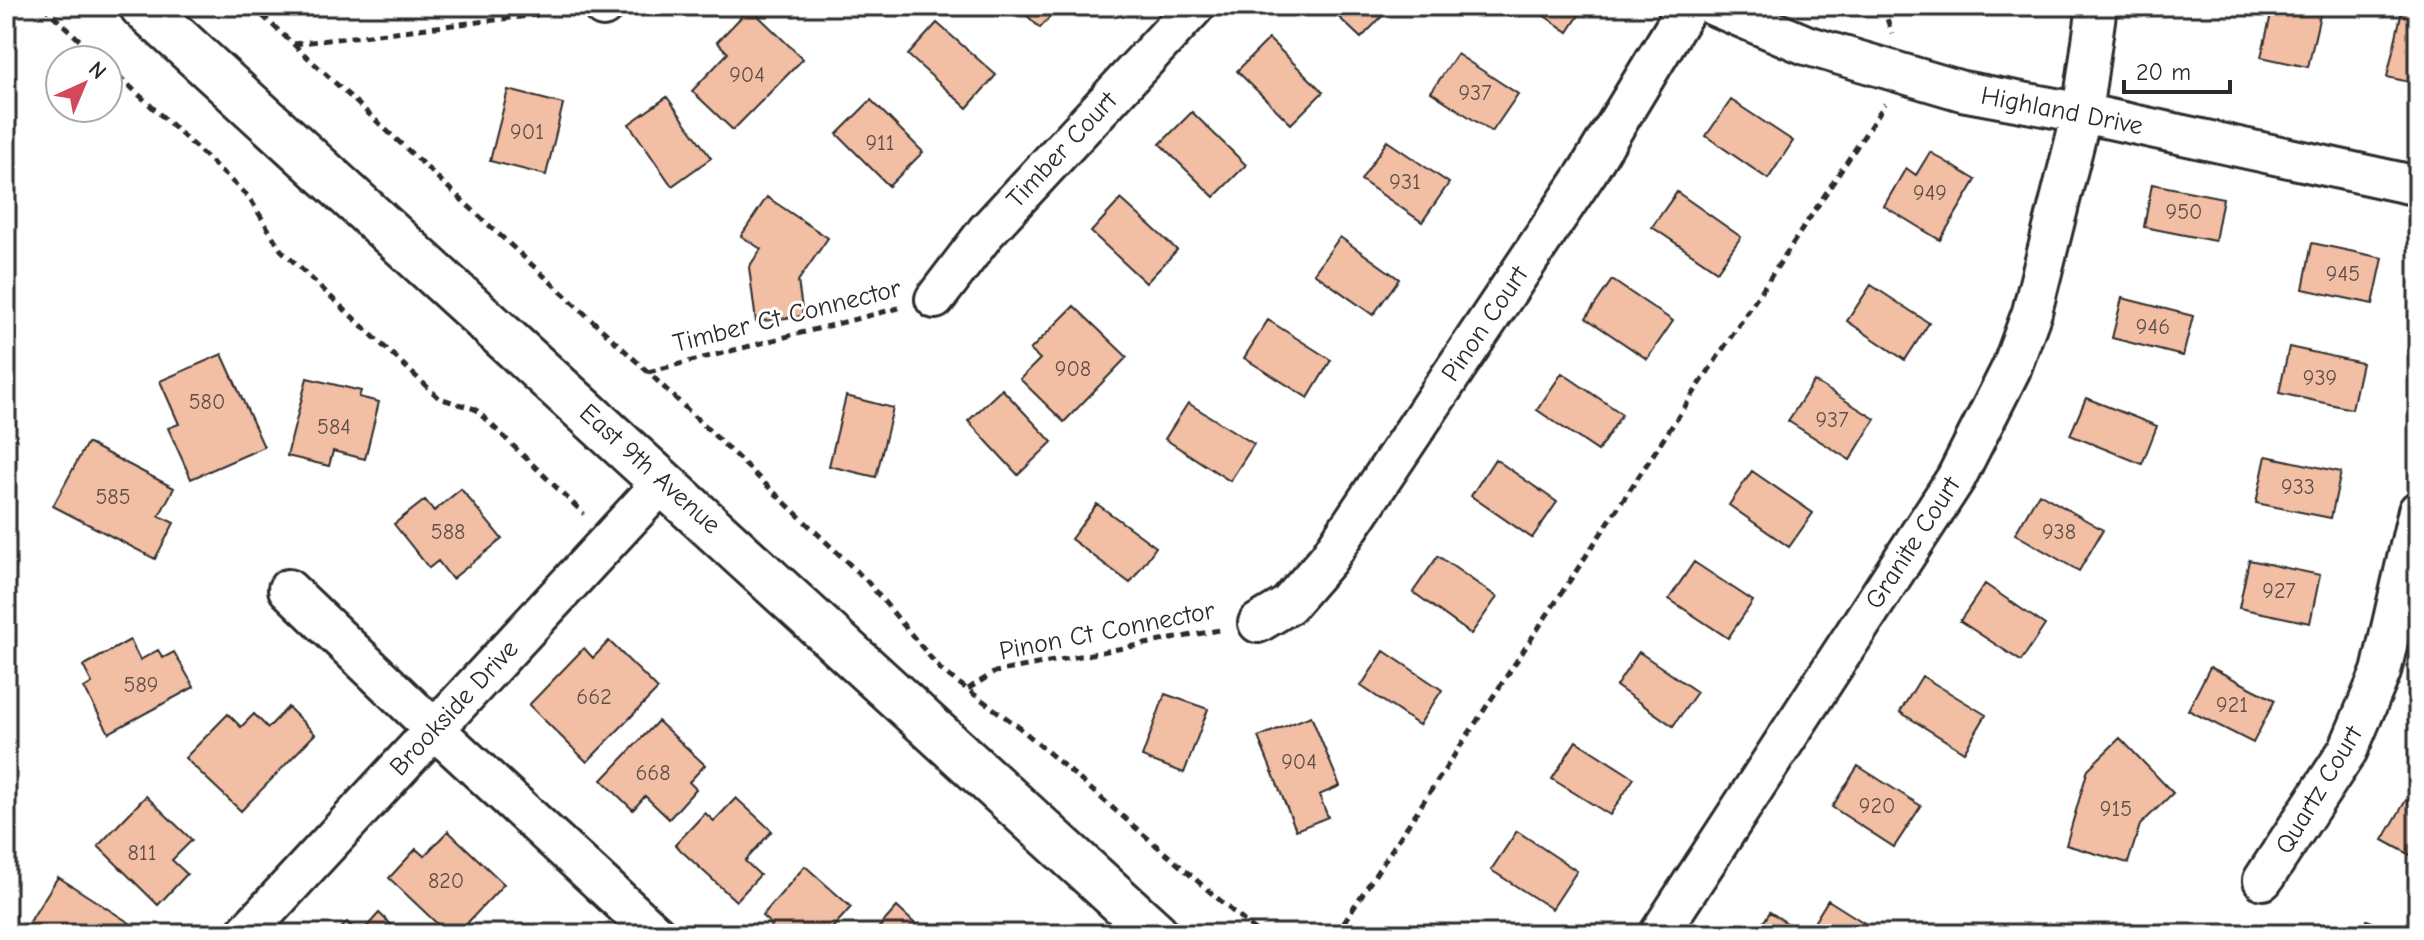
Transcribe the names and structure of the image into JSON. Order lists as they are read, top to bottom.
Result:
{
  "streets": {
    "main road": ["East 9th Avenue"],
    "street": [
      "Highland Drive",
      "Timber Court",
      "Pinon Court",
      "Granite Court",
      "Brookside Drive",
      "Quartz Court"
    ],
    "path": ["Timber Ct Connector", "Pinon Ct Connector"]
  },
  "crossings": [
    ["Highland Drive", "Granite Court"],
    ["Timber Court", "Timber Ct Connector"],
    ["Pinon Court", "Pinon Ct Connector"],
    ["East 9th Avenue", "Brookside Drive"]
  ],
  "house_numbers": [
    "904",
    "937",
    "901",
    "911",
    "931",
    "949",
    "950",
    "945",
    "946",
    "908",
    "939",
    "580",
    "937",
    "584",
    "933",
    "585",
    "588",
    "938",
    "927",
    "589",
    "662",
    "921",
    "904",
    "668",
    "920",
    "915",
    "811",
    "820"
  ],
  "scale_bar": "20 m",
  "north": "top right"
}
